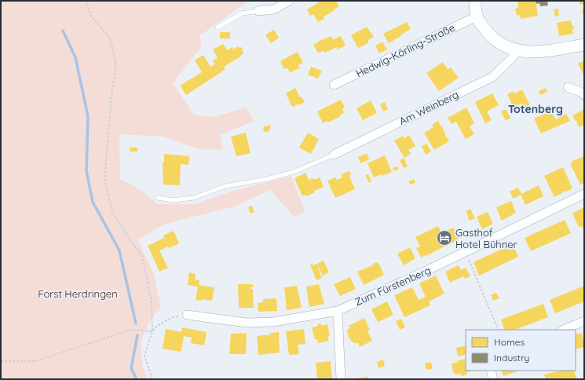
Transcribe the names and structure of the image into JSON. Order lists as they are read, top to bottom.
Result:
{
  "streets": {
    "street": ["Hedwig-Körling-Straße", "Am Weinberg", "Zum Fürstenberg"]
  },
  "districts": ["Totenberg"],
  "parks": ["Forst Herdringen"],
  "places": {
    "hotel": ["Gasthof Hotel Bühner"]
  },
  "legend": ["Homes", "Industry"]
}
